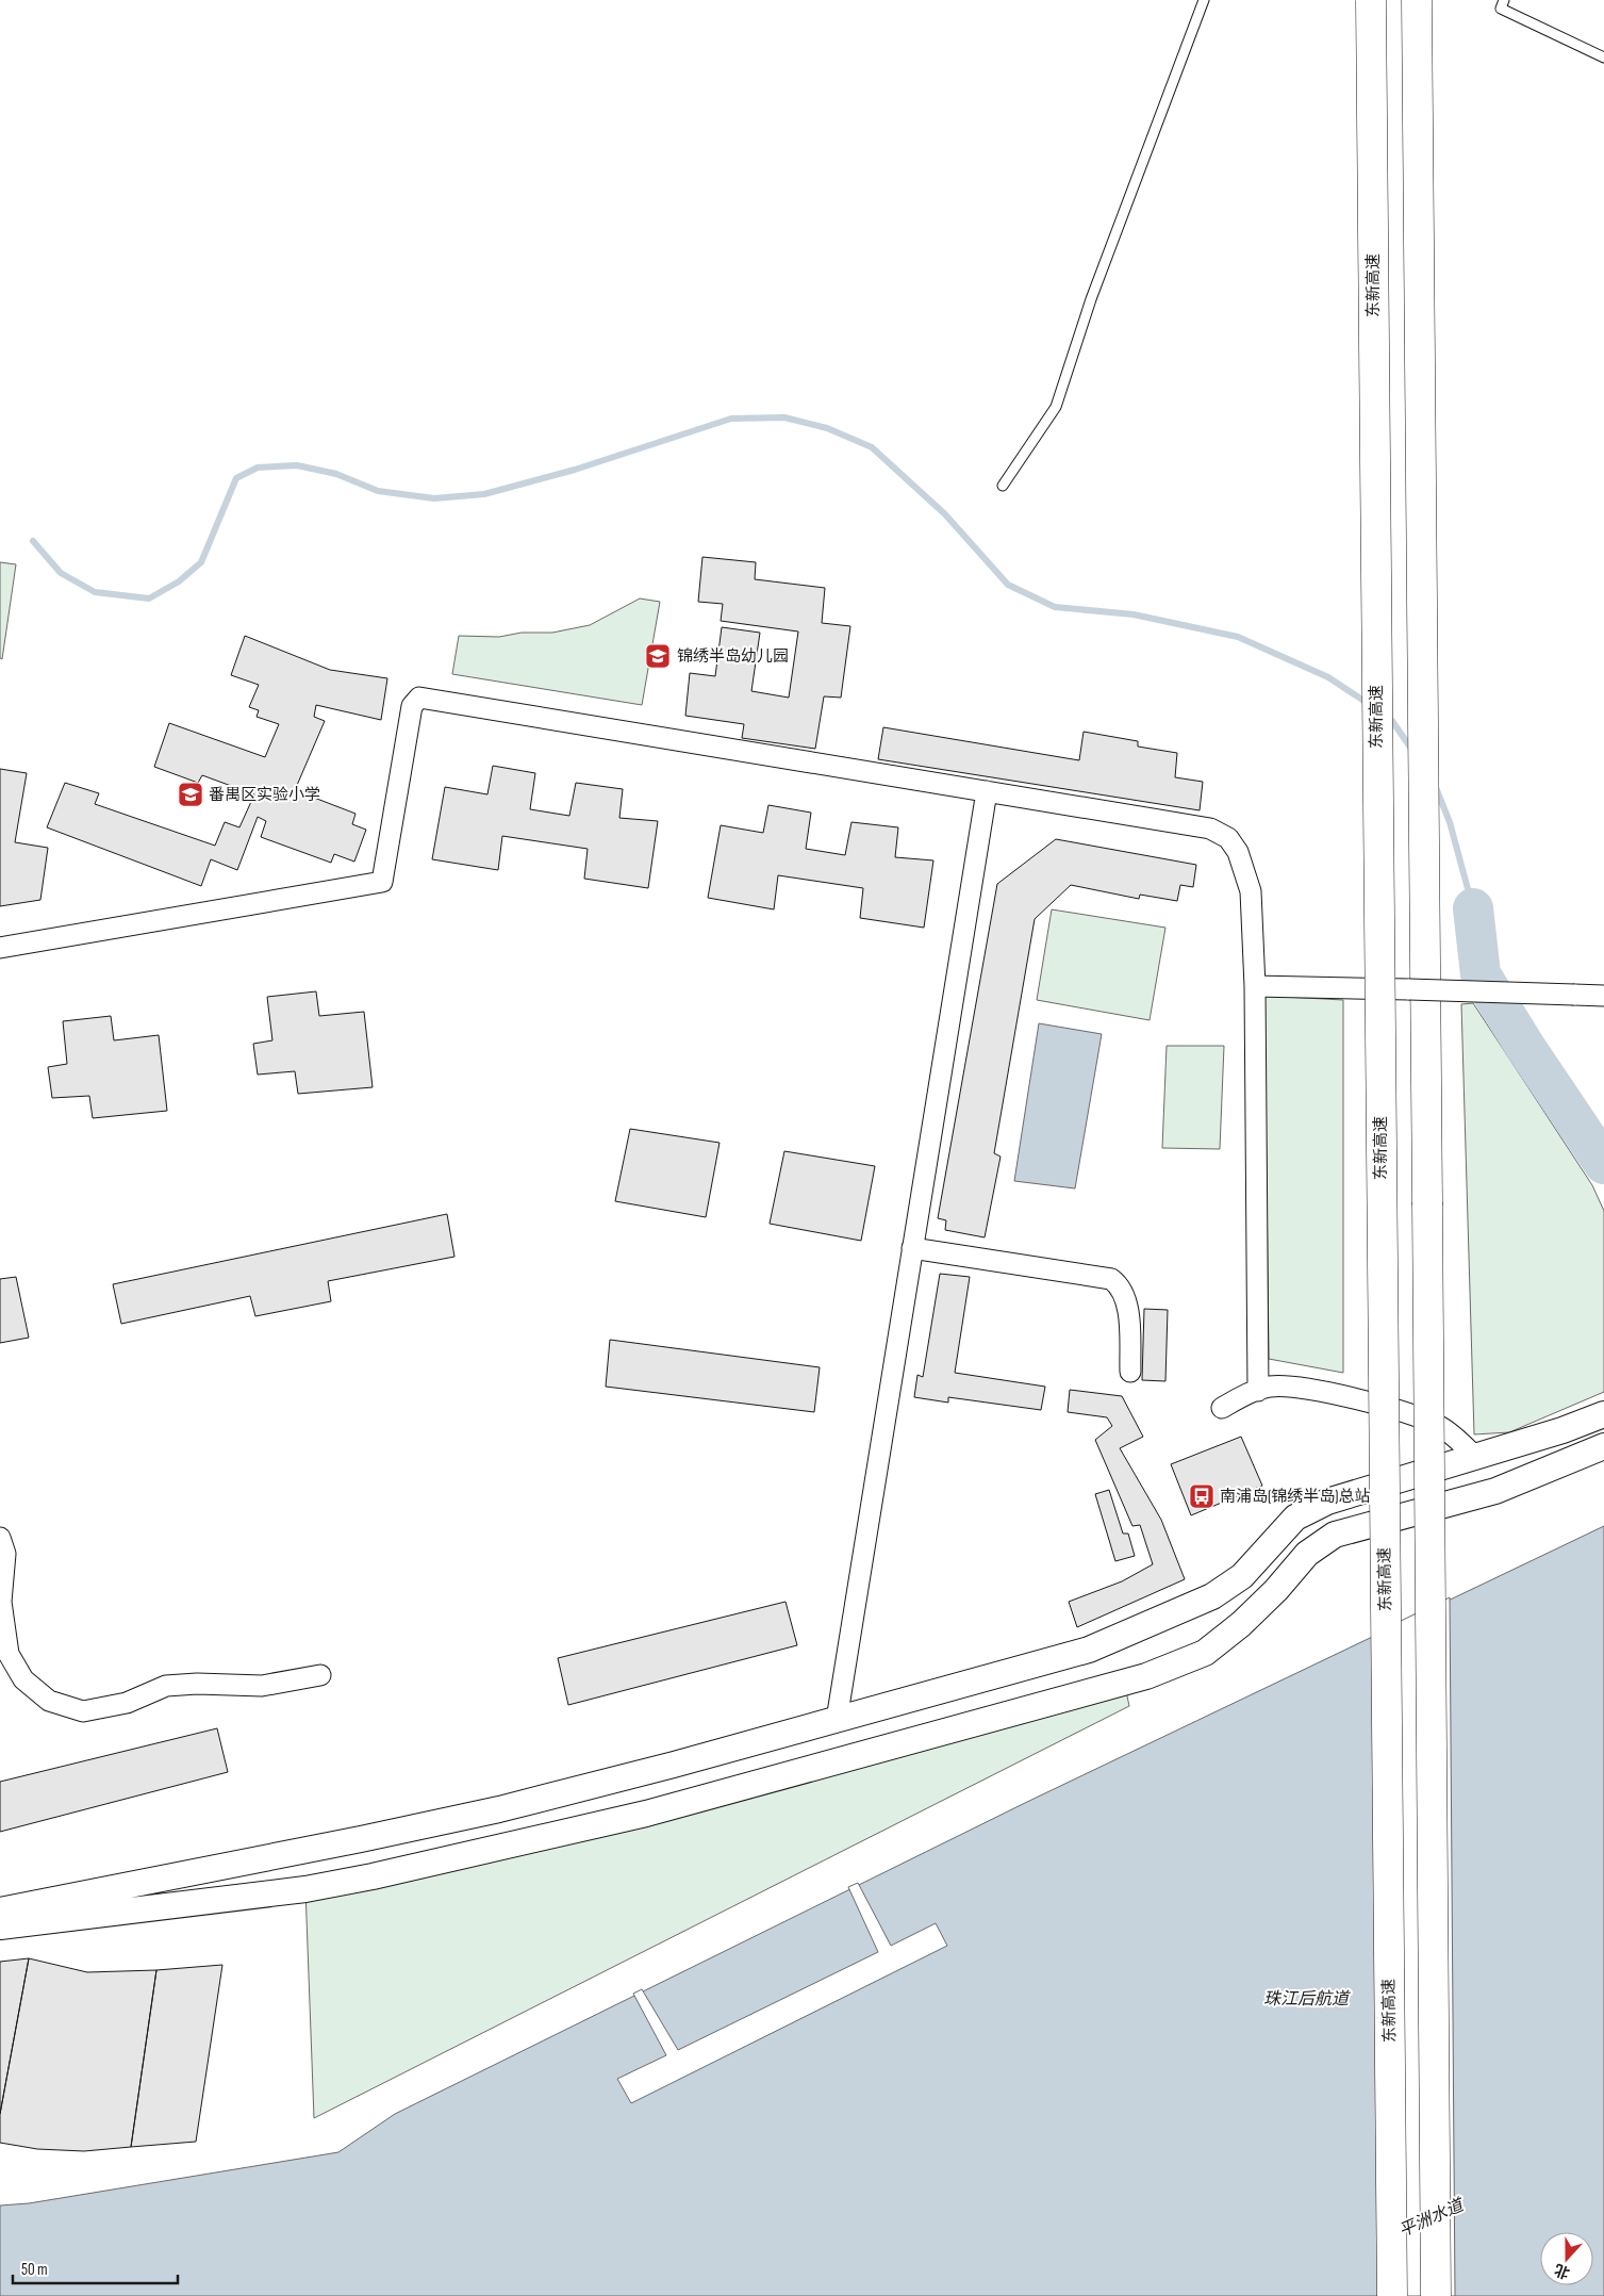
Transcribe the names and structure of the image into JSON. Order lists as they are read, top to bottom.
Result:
{
  "streets": {
    "highway": ["东新高速"]
  },
  "water": ["珠江后航道", "平洲水道"],
  "places": {
    "school or university": ["锦绣半岛幼儿园", "番禺区实验小学"],
    "bus stop": ["南浦岛(锦绣半岛)总站"]
  },
  "scale_bar": "50 m",
  "north": "bottom"
}
